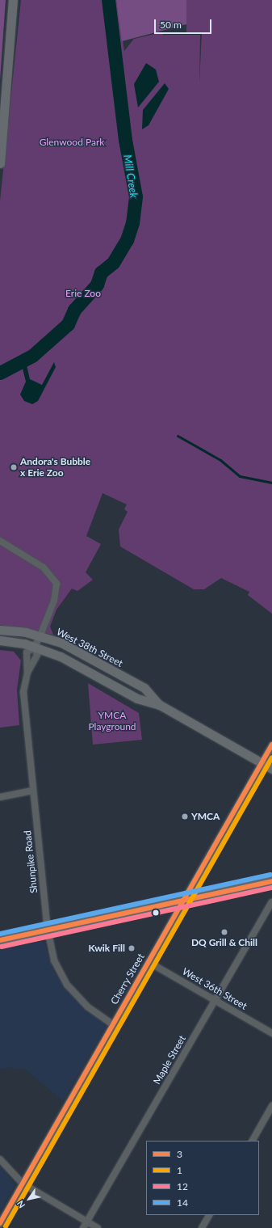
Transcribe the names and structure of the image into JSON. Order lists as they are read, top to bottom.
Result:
{
  "streets": {
    "main road": ["West 38th Street"],
    "street": [
      "Shunpike Road",
      "Cherry Street",
      "West 36th Street",
      "Maple Street"
    ]
  },
  "crossings": [
    ["West 38th Street", "Shunpike Road"],
    ["West 38th Street", "Cherry Street"],
    ["Shunpike Road", "Cherry Street"],
    ["Cherry Street", "West 36th Street"],
    ["West 36th Street", "Maple Street"]
  ],
  "water": ["Mill Creek"],
  "parks": ["Glenwood Park", "Erie Zoo", "YMCA Playground"],
  "places": [
    "Andora's Bubble x Erie Zoo",
    "YMCA",
    "DQ Grill & Chill",
    "Kwik Fill"
  ],
  "lines": [
    "transit line 3",
    "transit line 1",
    "transit line 14",
    "transit line 12"
  ],
  "legend": [
    "3",
    "1",
    "12",
    "14"
  ],
  "scale_bar": "50 m",
  "north": "bottom left"
}
